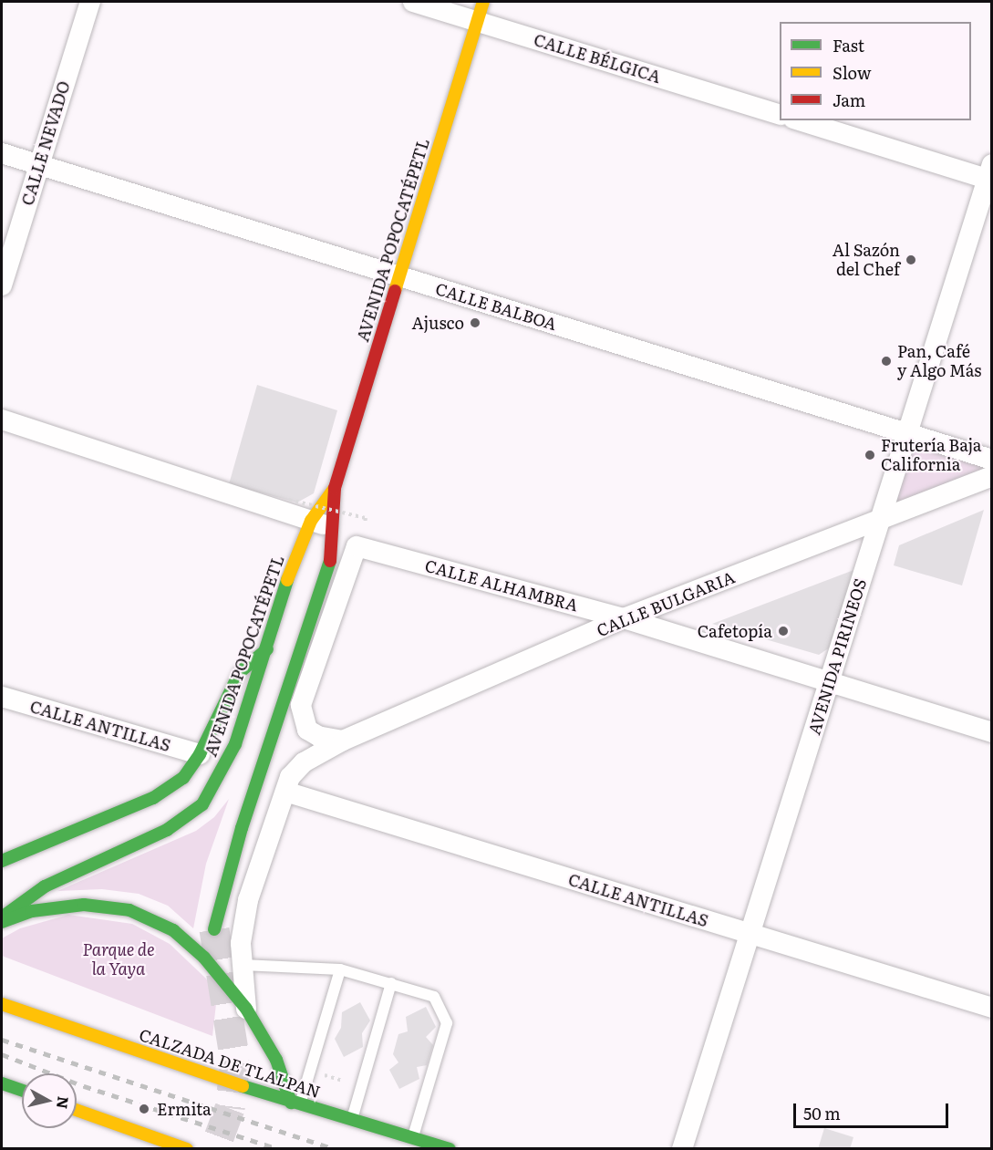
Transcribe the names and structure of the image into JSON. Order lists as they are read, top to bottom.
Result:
{
  "streets": {
    "main road": ["AVENIDA POPOCATÉPETL", "CALZADA DE TLALPAN"],
    "street": [
      "CALLE BÉLGICA",
      "CALLE NEVADO",
      "CALLE BALBOA",
      "CALLE ALHAMBRA",
      "CALLE BULGARIA",
      "AVENIDA PIRINEOS",
      "CALLE ANTILLAS"
    ]
  },
  "crossings": [
    ["CALLE BÉLGICA", "AVENIDA POPOCATÉPETL"],
    ["CALLE NEVADO", "CALLE BALBOA"],
    ["AVENIDA POPOCATÉPETL", "CALLE BALBOA"],
    ["CALLE BALBOA", "AVENIDA PIRINEOS"],
    ["CALLE ALHAMBRA", "CALLE BULGARIA"],
    ["CALLE ALHAMBRA", "AVENIDA PIRINEOS"],
    ["CALLE BULGARIA", "AVENIDA PIRINEOS"],
    ["CALLE BULGARIA", "CALLE ANTILLAS"],
    ["AVENIDA PIRINEOS", "CALLE ANTILLAS"]
  ],
  "parks": ["Parque de la Yaya"],
  "places": [
    "Al Sazón del Chef",
    "Ajusco",
    "Pan, Café y Algo Más",
    "Frutería Baja California",
    "Cafetopía",
    "Ermita"
  ],
  "legend": ["Fast", "Slow", "Jam"],
  "scale_bar": "50 m",
  "north": "right"
}
